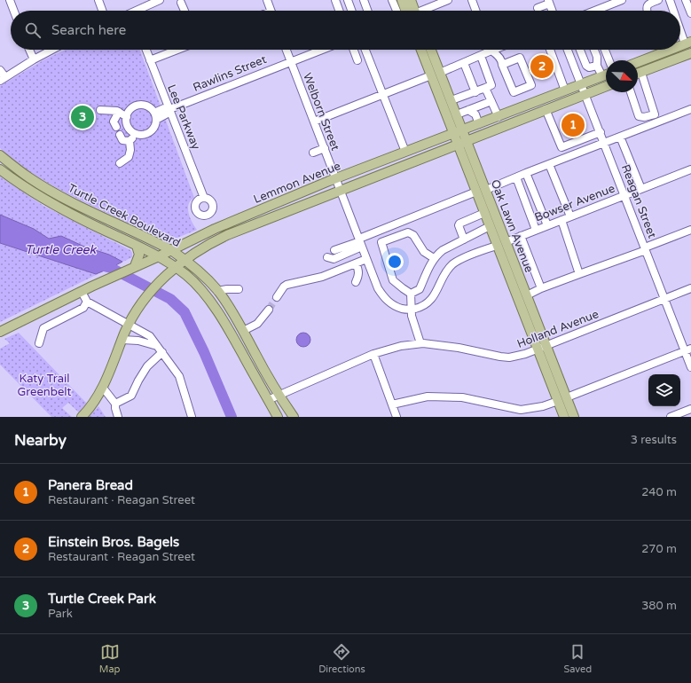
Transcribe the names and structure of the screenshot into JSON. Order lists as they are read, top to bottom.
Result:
{
  "streets": {
    "main road": ["Lemmon Avenue", "Turtle Creek Boulevard", "Oak Lawn Avenue"],
    "street": [
      "Rawlins Street",
      "Welborn Street",
      "Lee Parkway",
      "Reagan Street",
      "Bowser Avenue",
      "Holland Avenue"
    ]
  },
  "crossings": [
    ["Rawlins Street", "Welborn Street"],
    ["Rawlins Street", "Lee Parkway"],
    ["Welborn Street", "Lemmon Avenue"],
    ["Lemmon Avenue", "Reagan Street"],
    ["Lemmon Avenue", "Turtle Creek Boulevard"],
    ["Lemmon Avenue", "Oak Lawn Avenue"],
    ["Reagan Street", "Bowser Avenue"],
    ["Reagan Street", "Holland Avenue"],
    ["Bowser Avenue", "Oak Lawn Avenue"],
    ["Turtle Creek Boulevard", "Holland Avenue"],
    ["Oak Lawn Avenue", "Holland Avenue"]
  ],
  "water": ["Turtle Creek"],
  "parks": ["Katy Trail Greenbelt"],
  "north": "bottom right",
  "page": {
    "search": "Search here",
    "pins": ["2", "3", "1"],
    "heading": ["Nearby", "3 results"],
    "list": [
      {
        "mark": "1",
        "name": "Panera Bread",
        "note": "Restaurant · Reagan Street",
        "value": "240 m"
      },
      {
        "mark": "2",
        "name": "Einstein Bros. Bagels",
        "note": "Restaurant · Reagan Street",
        "value": "270 m"
      },
      {
        "mark": "3",
        "name": "Turtle Creek Park",
        "note": "Park",
        "value": "380 m"
      }
    ],
    "nav": ["Map", "Directions", "Saved"]
  }
}
